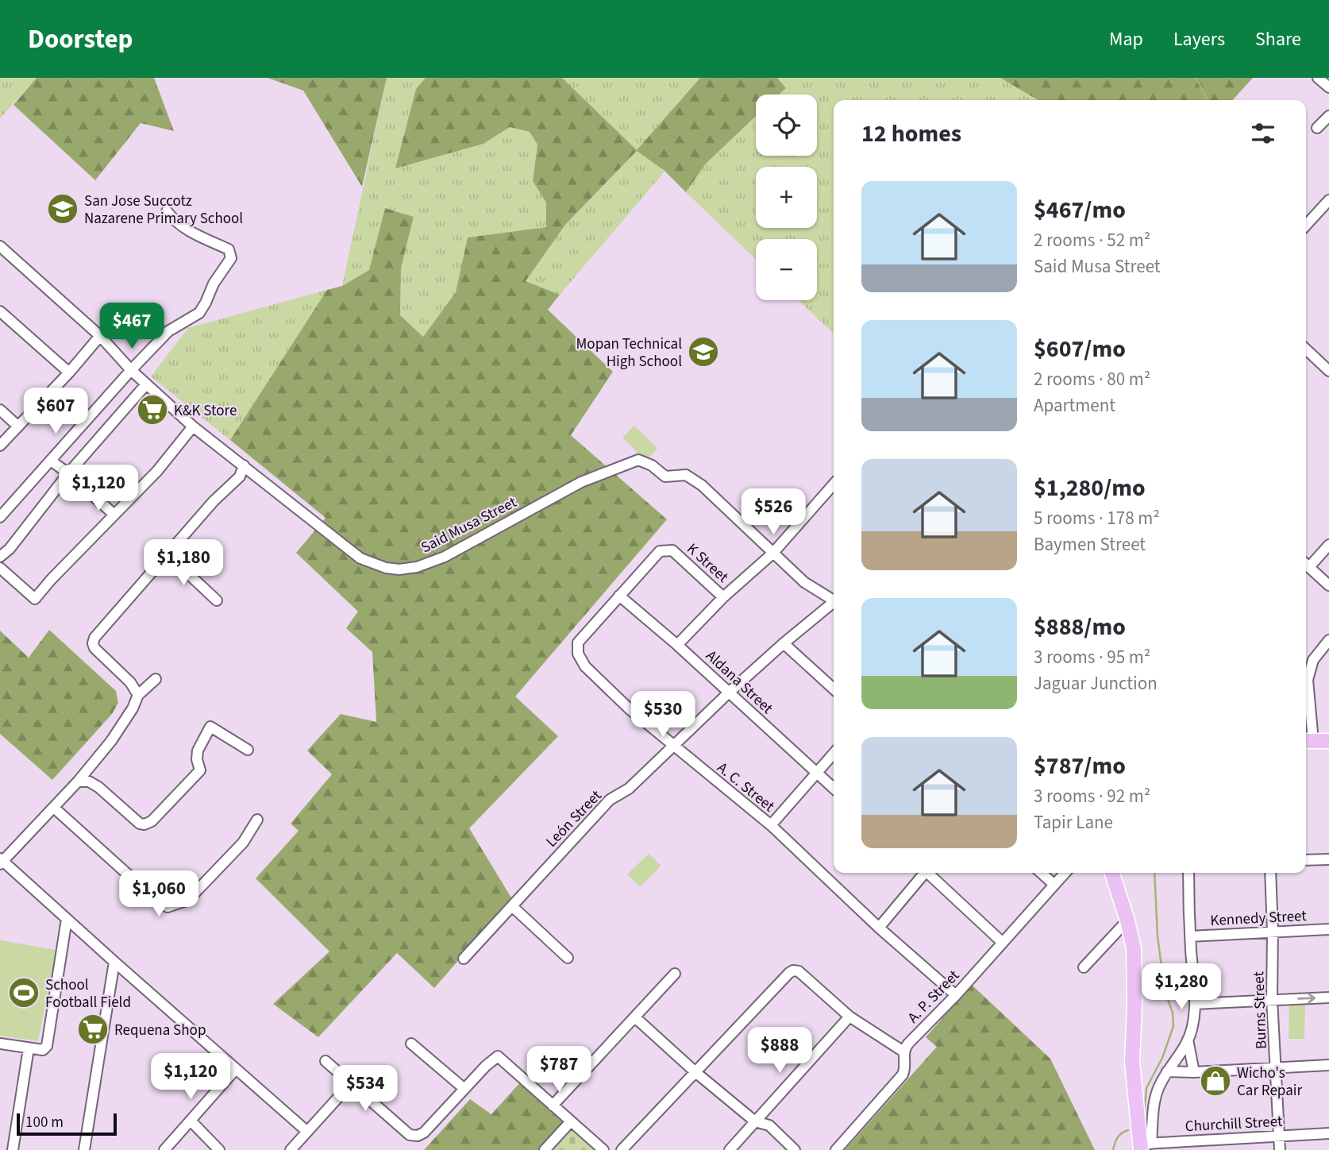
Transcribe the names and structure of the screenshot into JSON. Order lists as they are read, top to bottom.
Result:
{
  "streets": {
    "street": [
      "Said Musa Street",
      "K Street",
      "Aldana Street",
      "A. C. Street",
      "León Street",
      "Kennedy Street",
      "A. P. Street",
      "Burns Street",
      "Churchill Street"
    ]
  },
  "crossings": [
    ["K Street", "A. C. Street"],
    ["Aldana Street", "A. C. Street"],
    ["Aldana Street", "León Street"],
    ["A. C. Street", "León Street"],
    ["A. C. Street", "A. P. Street"],
    ["Kennedy Street", "Burns Street"],
    ["Burns Street", "Churchill Street"]
  ],
  "places": {
    "school or university": ["San Jose Succotz Nazarene Primary School", "Mopan Technical High School"],
    "supermarket": ["K&K Store", "Requena Shop"],
    "sports": ["School Football Field"],
    "shop": ["Wicho's Car Repair"]
  },
  "scale_bar": "100 m",
  "page": {
    "header": "Doorstep",
    "nav": ["Map", "Layers", "Share"],
    "map_buttons": ["+", "−"],
    "heading": "12 homes",
    "list": [
      {
        "name": "$467/mo",
        "note": "2 rooms · 52 m² · Said Musa Street"
      },
      {
        "name": "$607/mo",
        "note": "2 rooms · 80 m² · Apartment"
      },
      {
        "name": "$1,280/mo",
        "note": "5 rooms · 178 m² · Baymen Street"
      },
      {
        "name": "$888/mo",
        "note": "3 rooms · 95 m² · Jaguar Junction"
      },
      {
        "name": "$787/mo",
        "note": "3 rooms · 92 m² · Tapir Lane"
      }
    ],
    "price": [
      "$467",
      "$607",
      "$1,120",
      "$526",
      "$1,180",
      "$530",
      "$1,060",
      "$1,280",
      "$888",
      "$787",
      "$1,120",
      "$534"
    ],
    "scale": "100 m"
  }
}
